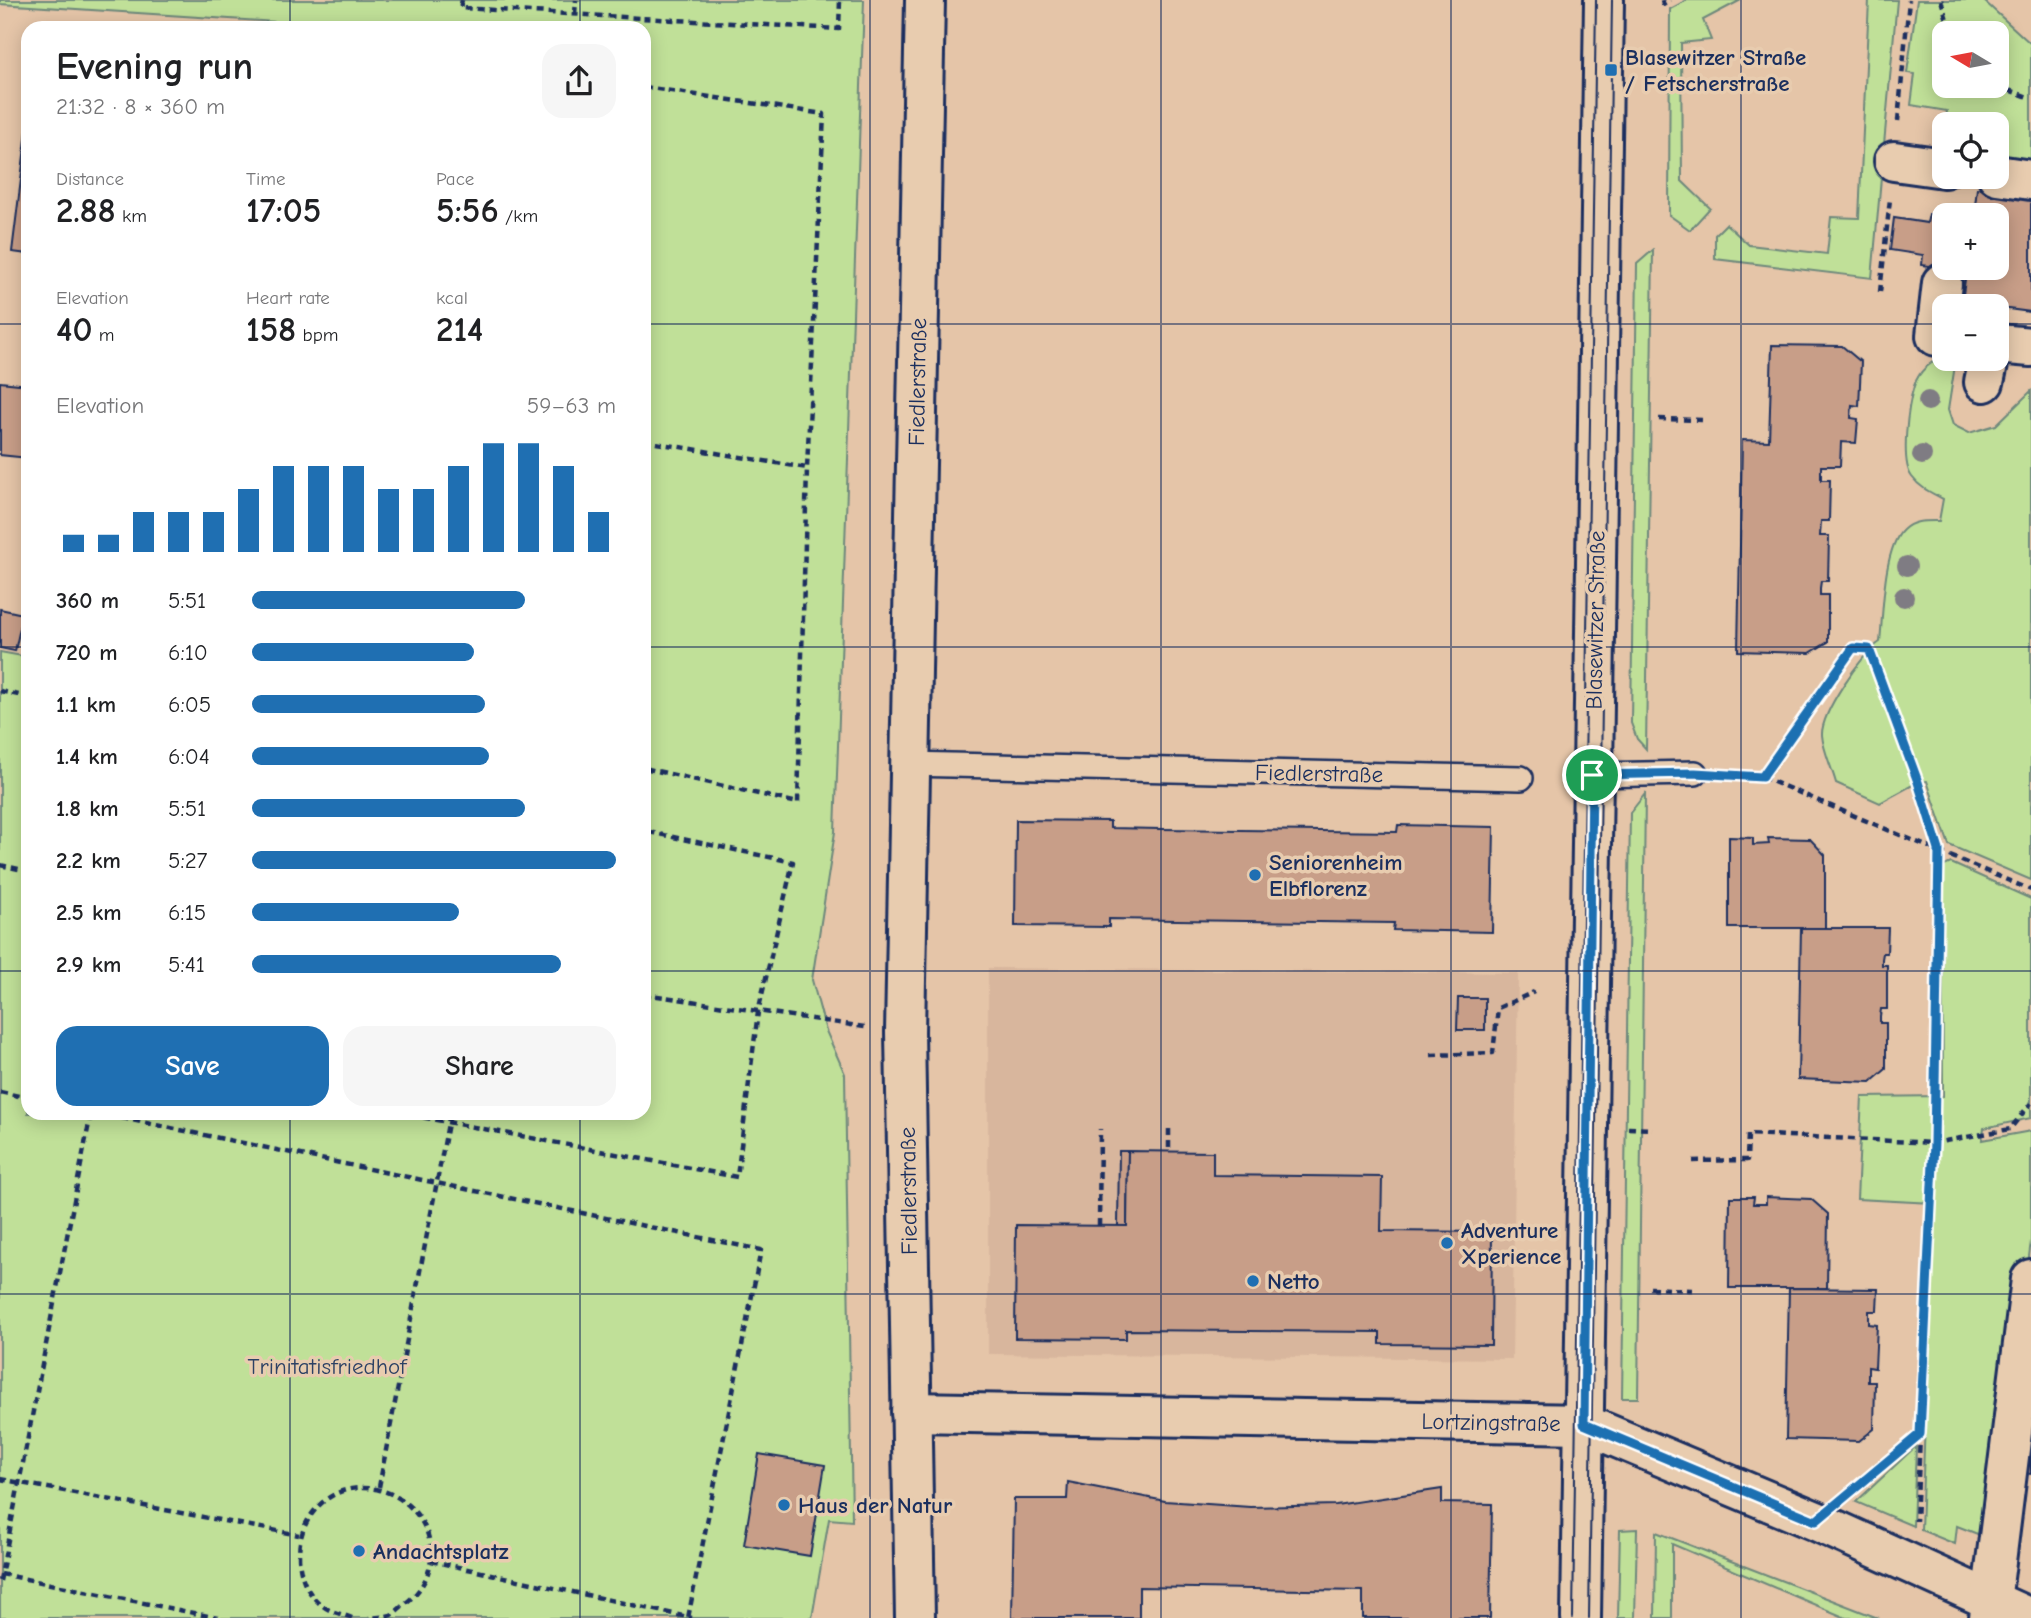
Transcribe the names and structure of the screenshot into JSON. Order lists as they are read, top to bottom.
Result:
{
  "streets": {
    "street": ["Fiedlerstraße", "Blasewitzer Straße", "Lortzingstraße"]
  },
  "crossings": [
    ["Fiedlerstraße", "Lortzingstraße"],
    ["Blasewitzer Straße", "Lortzingstraße"]
  ],
  "parks": ["Trinitatisfriedhof"],
  "places": {
    "transit": ["Blasewitzer Straße / Fetscherstraße"],
    "other": [
      "Seniorenheim Elbflorenz",
      "Adventure Xperience",
      "Netto",
      "Haus der Natur",
      "Andachtsplatz"
    ]
  },
  "north": "left",
  "page": {
    "map_buttons": ["+", "−"],
    "heading": ["Evening run", "21:32 · 8 × 360 m"],
    "stats": [
      ["Distance", "2.88 km"],
      ["Time", "17:05"],
      ["Pace", "5:56 /km"],
      ["Elevation", "40 m"],
      ["Heart rate", "158 bpm"],
      ["kcal", "214"]
    ],
    "chart": ["Elevation", "59–63 m"],
    "list": [
      {
        "name": "360 m",
        "note": "5:51"
      },
      {
        "name": "720 m",
        "note": "6:10"
      },
      {
        "name": "1.1 km",
        "note": "6:05"
      },
      {
        "name": "1.4 km",
        "note": "6:04"
      },
      {
        "name": "1.8 km",
        "note": "5:51"
      },
      {
        "name": "2.2 km",
        "note": "5:27"
      },
      {
        "name": "2.5 km",
        "note": "6:15"
      },
      {
        "name": "2.9 km",
        "note": "5:41"
      }
    ],
    "buttons": ["Save", "Share"]
  }
}
